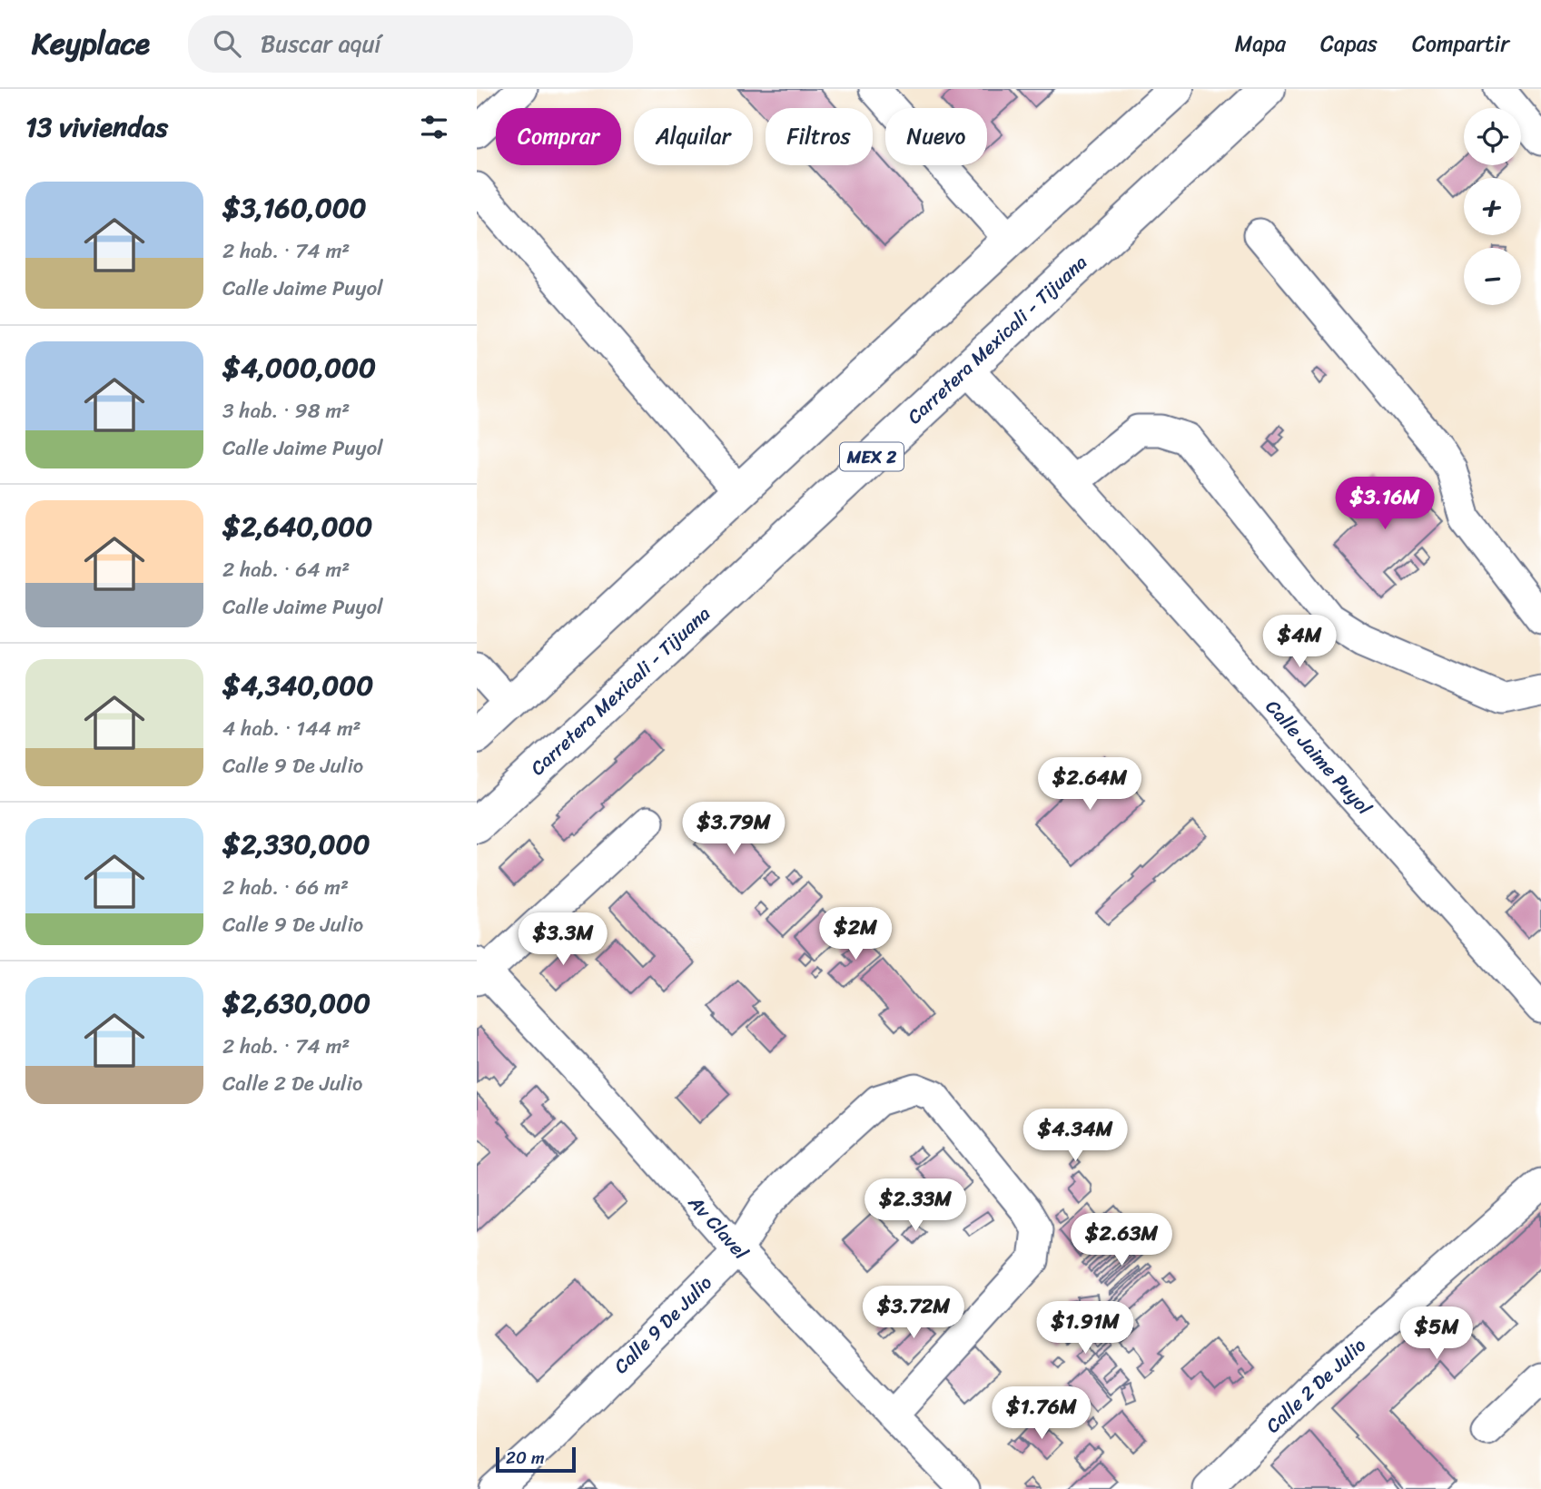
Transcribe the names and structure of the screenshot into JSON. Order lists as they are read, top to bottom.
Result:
{
  "streets": {
    "main road": ["Carretera Mexicali - Tijuana", "MEX 2"],
    "street": [
      "Calle Jaime Puyol",
      "Av Clavel",
      "Calle 9 De Julio",
      "Calle 2 De Julio"
    ]
  },
  "crossings": [
    ["Carretera Mexicali - Tijuana", "Calle Jaime Puyol"],
    ["Av Clavel", "Calle 9 De Julio"]
  ],
  "scale_bar": "20 m",
  "page": {
    "header": "Keyplace",
    "search": "Buscar aquí",
    "nav": ["Mapa", "Capas", "Compartir"],
    "heading": "13 viviendas",
    "map_buttons": ["+", "−"],
    "chip": [
      "Comprar",
      "Alquilar",
      "Filtros",
      "Nuevo"
    ],
    "list": [
      {
        "name": "$3,160,000",
        "note": "2 hab. · 74 m² · Calle Jaime Puyol"
      },
      {
        "name": "$4,000,000",
        "note": "3 hab. · 98 m² · Calle Jaime Puyol"
      },
      {
        "name": "$2,640,000",
        "note": "2 hab. · 64 m² · Calle Jaime Puyol"
      },
      {
        "name": "$4,340,000",
        "note": "4 hab. · 144 m² · Calle 9 De Julio"
      },
      {
        "name": "$2,330,000",
        "note": "2 hab. · 66 m² · Calle 9 De Julio"
      },
      {
        "name": "$2,630,000",
        "note": "2 hab. · 74 m² · Calle 2 De Julio"
      }
    ],
    "price": [
      "$3.16M",
      "$4M",
      "$2.64M",
      "$3.79M",
      "$2M",
      "$3.3M",
      "$4.34M",
      "$2.33M",
      "$2.63M",
      "$3.72M",
      "$1.91M",
      "$5M",
      "$1.76M"
    ],
    "scale": "20 m"
  }
}
